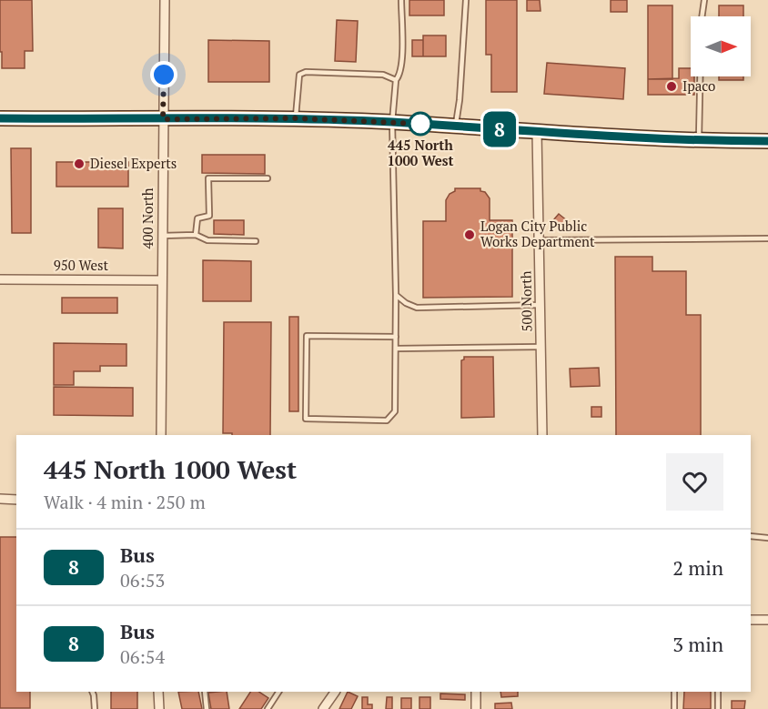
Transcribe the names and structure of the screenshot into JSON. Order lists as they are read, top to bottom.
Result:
{
  "streets": {
    "street": ["400 North", "950 West", "500 North"]
  },
  "crossings": [
    ["400 North", "950 West"]
  ],
  "places": [
    "Ipaco",
    "445 North 1000 West",
    "Diesel Experts",
    "Logan City Public Works Department"
  ],
  "lines": ["bus line 8"],
  "north": "right",
  "page": {
    "on_map": "8",
    "heading": ["445 North 1000 West", "Walk · 4 min · 250 m"],
    "list": [
      {
        "mark": "8",
        "name": "Bus",
        "note": "06:53",
        "value": "2 min"
      },
      {
        "mark": "8",
        "name": "Bus",
        "note": "06:54",
        "value": "3 min"
      }
    ]
  }
}
